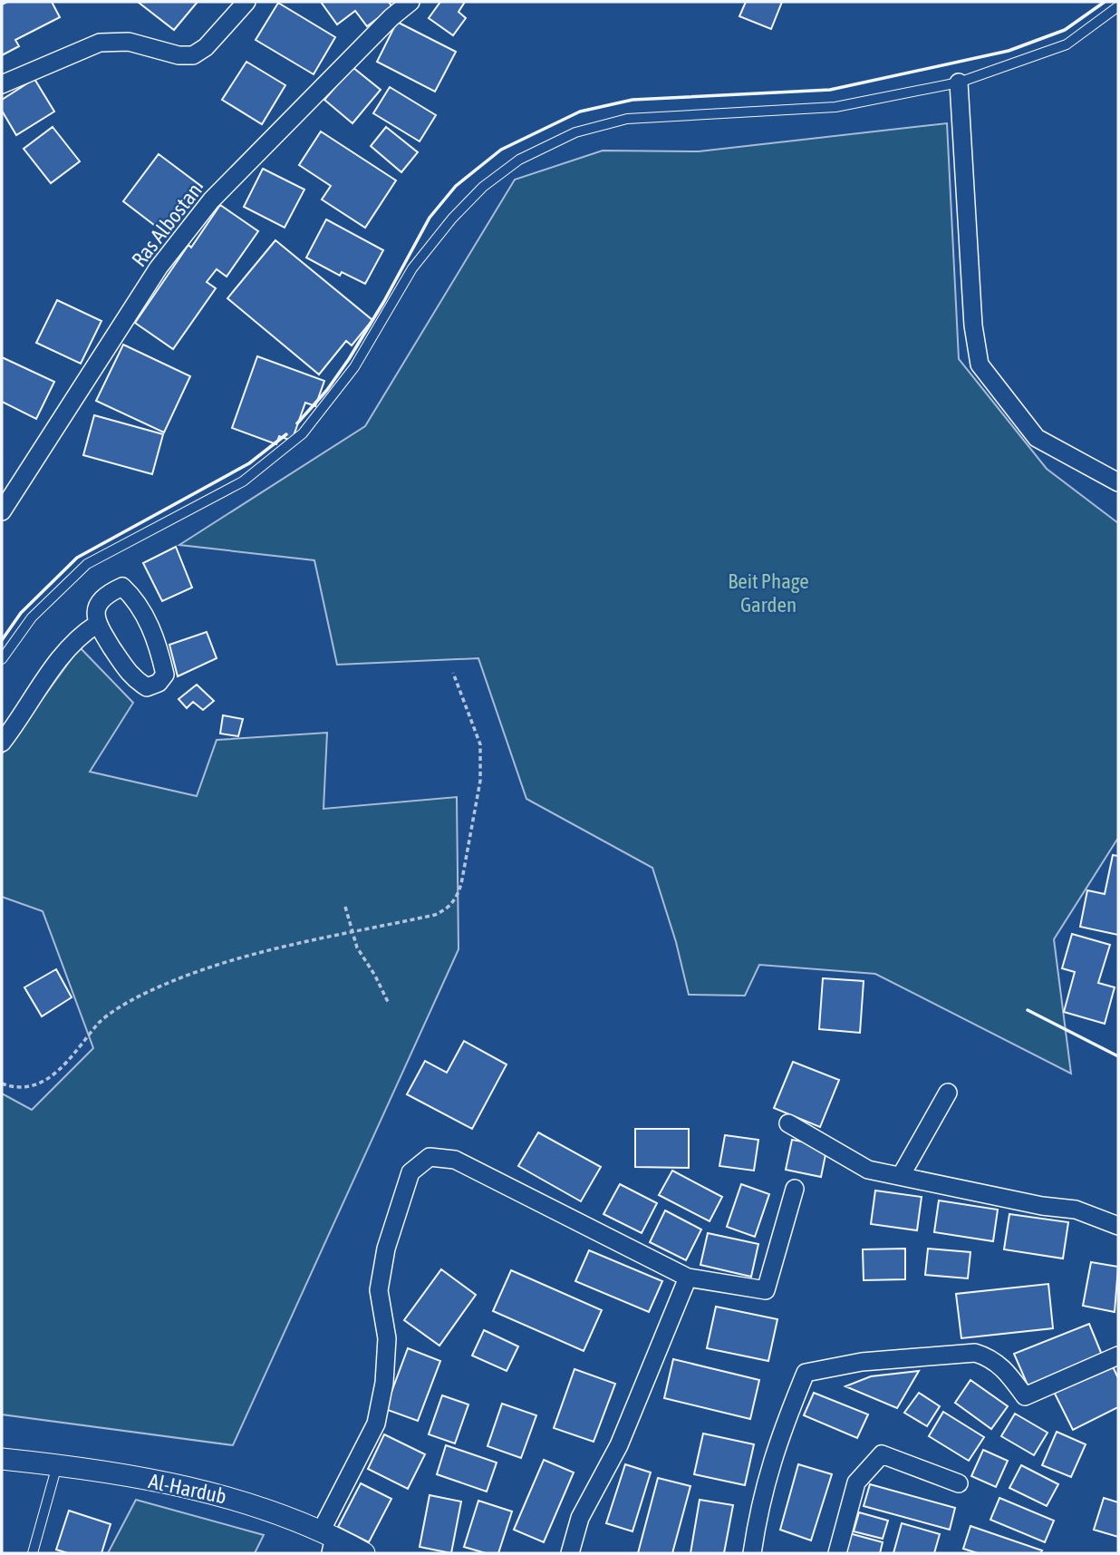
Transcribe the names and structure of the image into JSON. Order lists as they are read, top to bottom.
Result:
{
  "streets": {
    "street": ["Ras Albostan", "Al-Hardub"]
  },
  "parks": ["Beit Phage Garden"]
}
